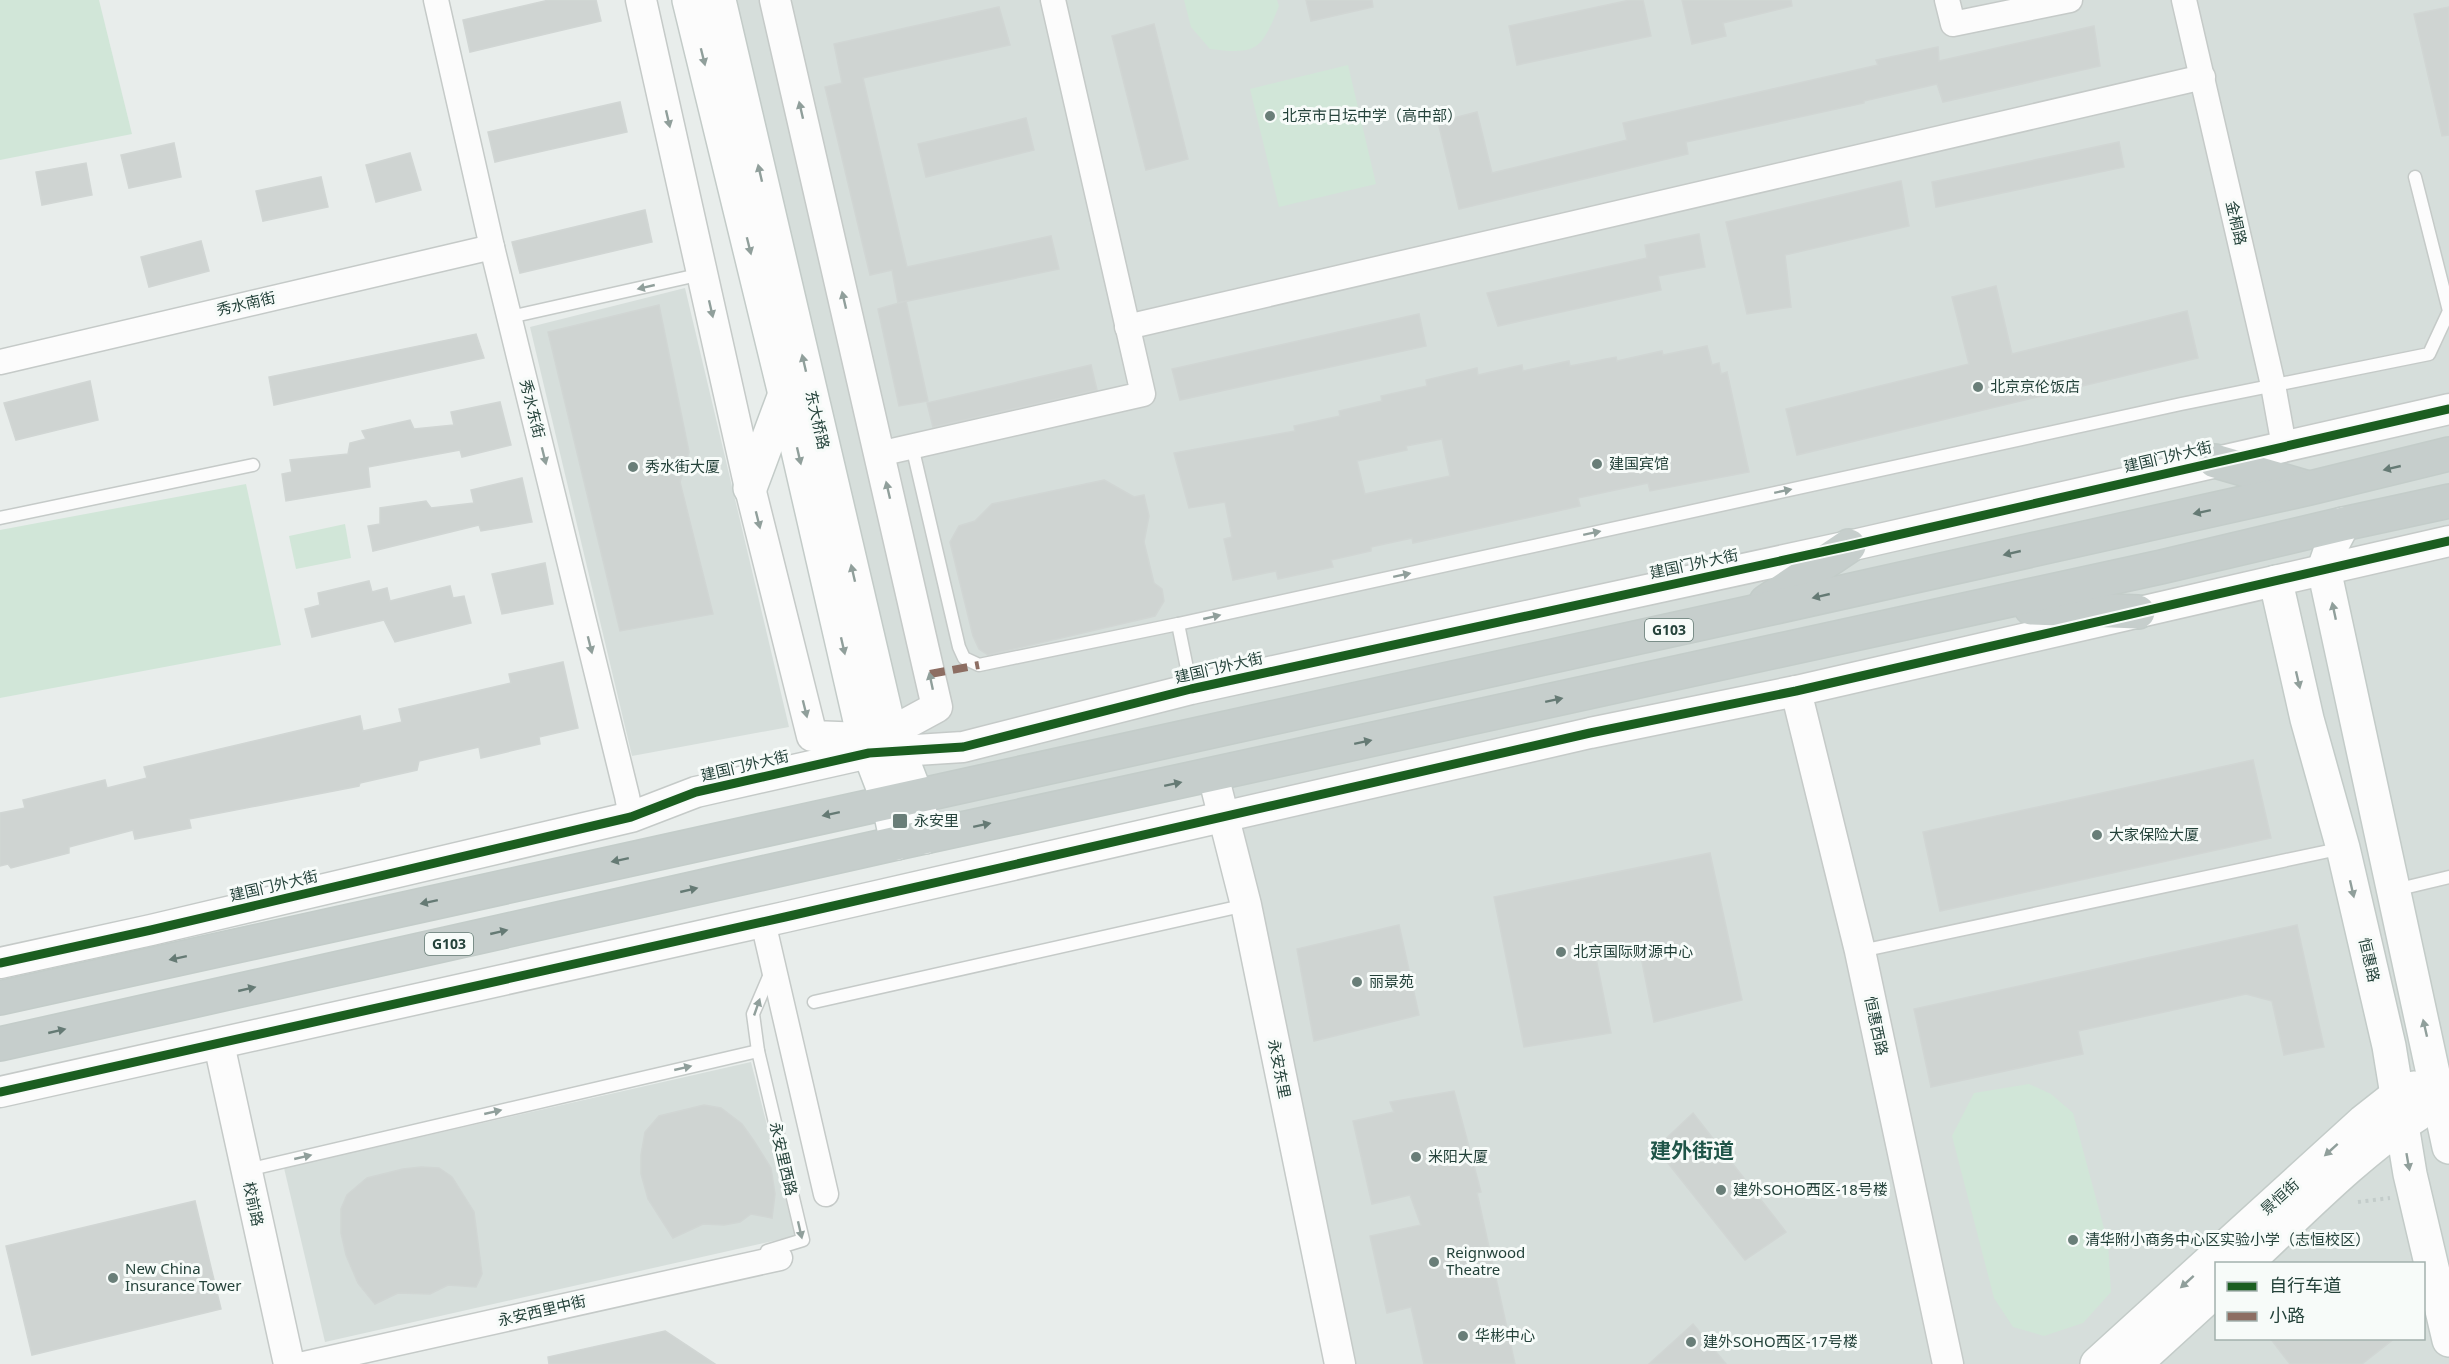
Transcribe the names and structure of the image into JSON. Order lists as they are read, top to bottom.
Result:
{
  "streets": {
    "highway": ["G103"],
    "main road": ["东大桥路", "恒惠路", "景恒街"],
    "street": [
      "金桐路",
      "秀水南街",
      "秀水东街",
      "建国门外大街",
      "恒惠西路",
      "永安东里",
      "校前路",
      "永安西里中街"
    ],
    "lane": ["永安里西路"]
  },
  "crossings": [
    ["金桐路", "建国门外大街"],
    ["秀水南街", "秀水东街"],
    ["秀水东街", "建国门外大街"],
    ["东大桥路", "建国门外大街"],
    ["东大桥路", "G103"],
    ["G103", "永安东里"],
    ["恒惠路", "景恒街"],
    ["永安里西路", "永安西里中街"]
  ],
  "districts": ["建外街道"],
  "places": {
    "other": [
      "北京市日坛中学（高中部）",
      "北京京伦饭店",
      "建国宾馆",
      "秀水街大厦",
      "大家保险大厦",
      "北京国际财源中心",
      "丽景苑",
      "米阳大厦",
      "建外SOHO西区-18号楼",
      "清华附小商务中心区实验小学（志恒校区）",
      "Reignwood Theatre",
      "New China Insurance Tower",
      "华彬中心",
      "建外SOHO西区-17号楼"
    ],
    "transit": ["永安里"]
  },
  "legend": ["自行车道", "小路"]
}
